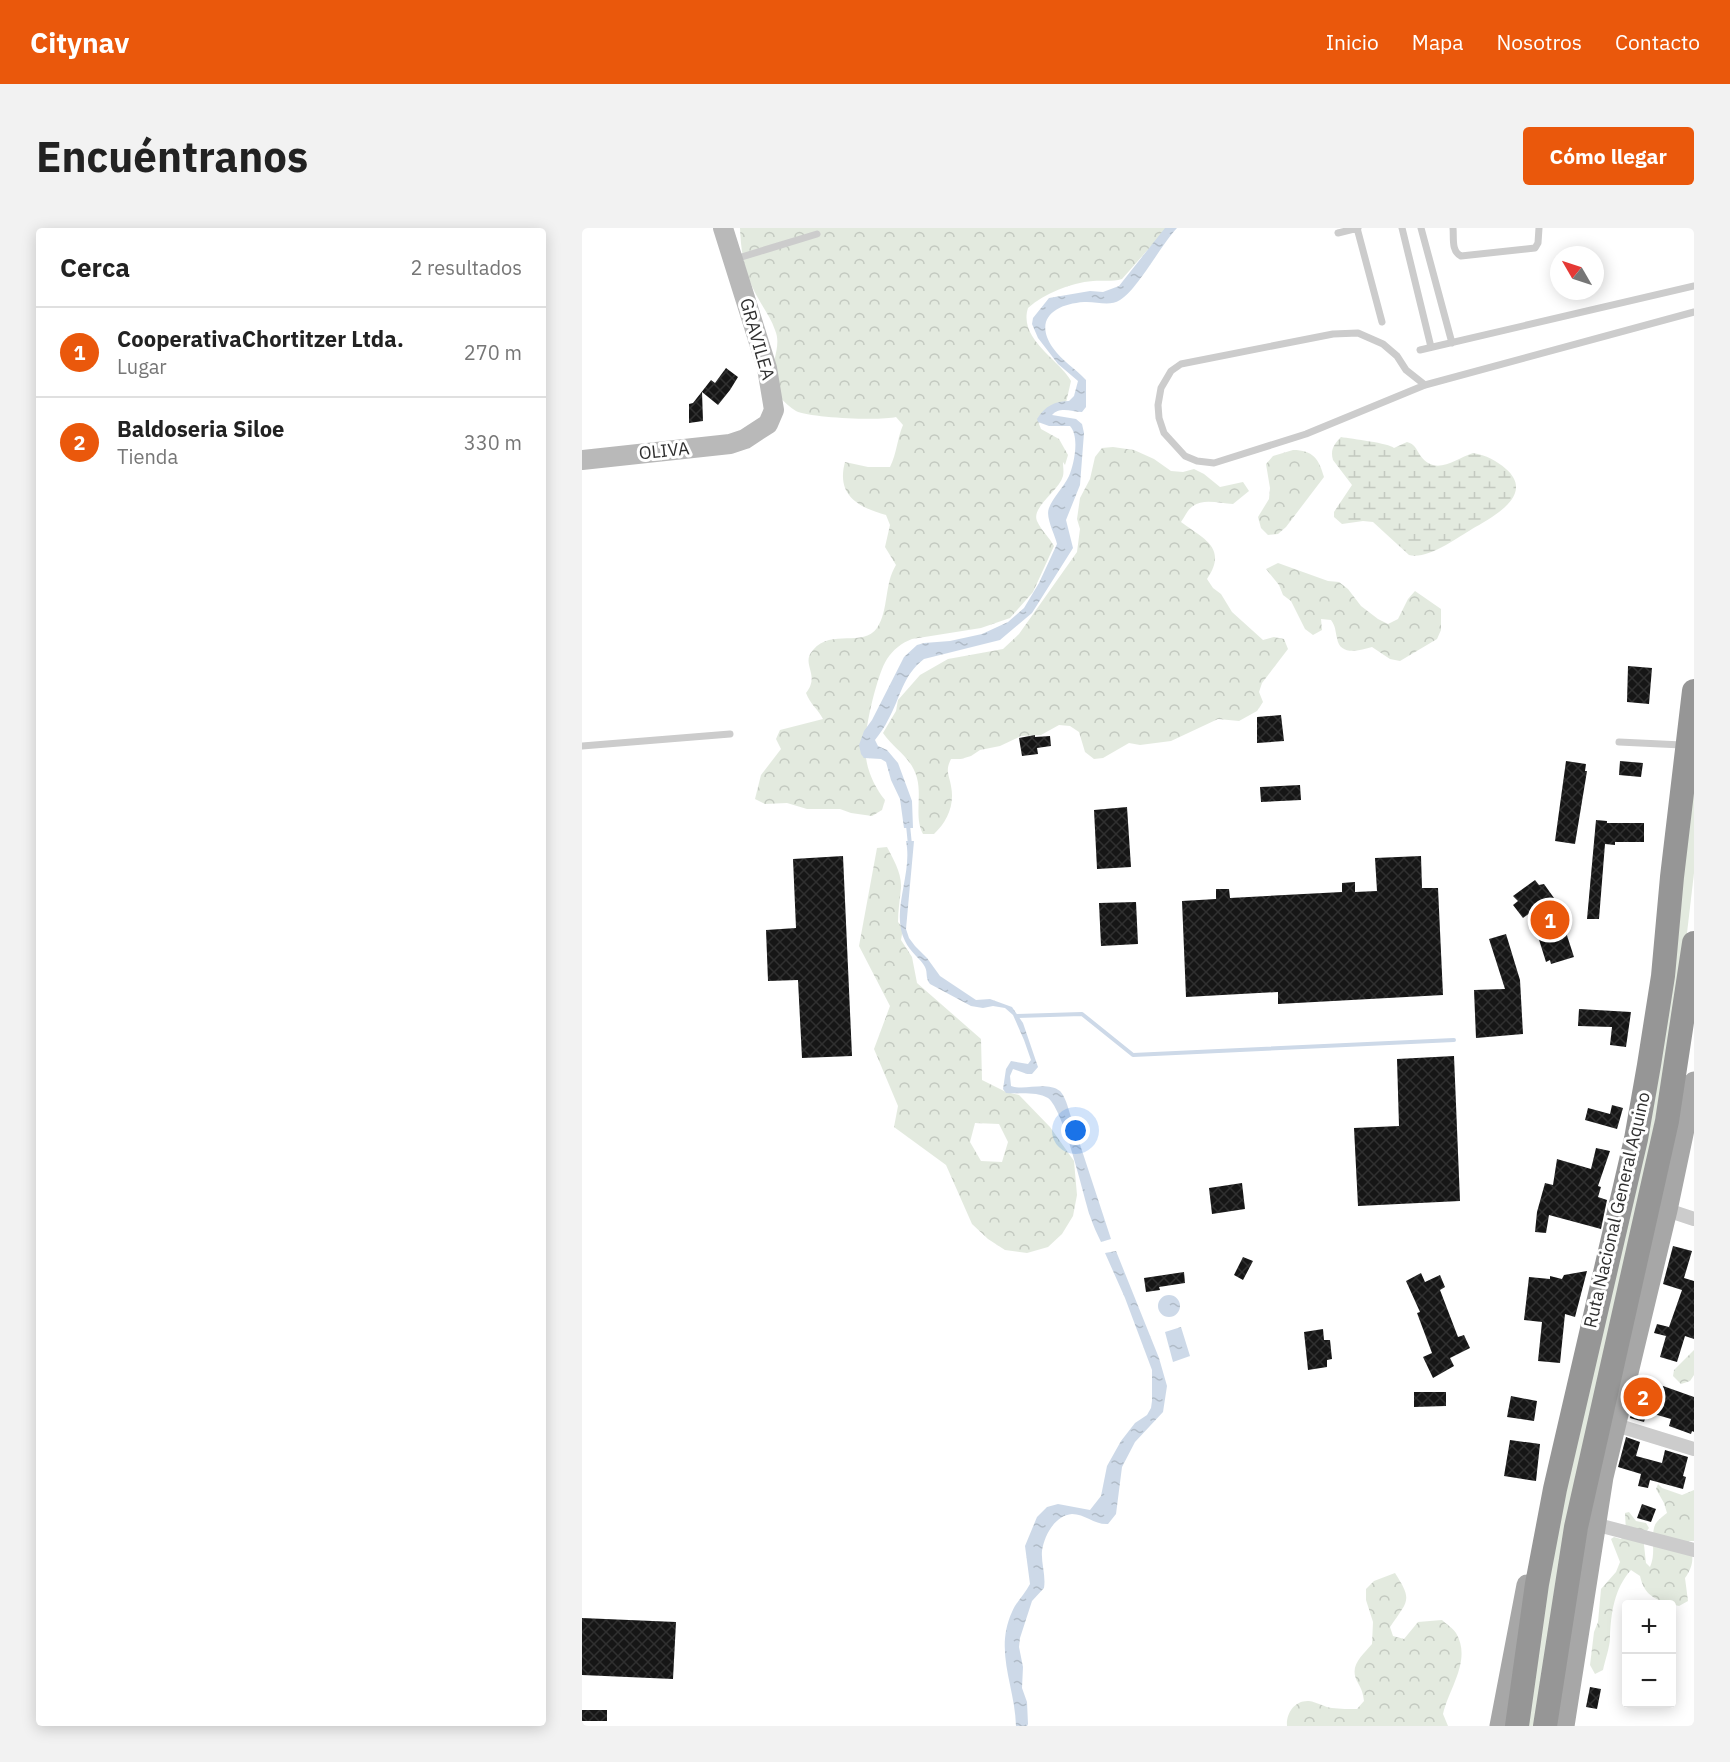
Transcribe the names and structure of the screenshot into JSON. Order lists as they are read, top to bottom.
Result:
{
  "streets": {
    "highway": ["Ruta Nacional General Aquino"],
    "street": ["GRAVILEA", "OLIVA"]
  },
  "crossings": [
    ["GRAVILEA", "OLIVA"]
  ],
  "north": "top left",
  "page": {
    "header": "Citynav",
    "nav": [
      "Inicio",
      "Mapa",
      "Nosotros",
      "Contacto"
    ],
    "buttons": "Cómo llegar",
    "title": "Encuéntranos",
    "heading": ["Cerca", "2 resultados"],
    "list": [
      {
        "mark": "1",
        "name": "CooperativaChortitzer Ltda.",
        "note": "Lugar",
        "value": "270 m"
      },
      {
        "mark": "2",
        "name": "Baldoseria Siloe",
        "note": "Tienda",
        "value": "330 m"
      }
    ],
    "pins": ["1", "2"],
    "map_buttons": ["+", "−"]
  }
}
